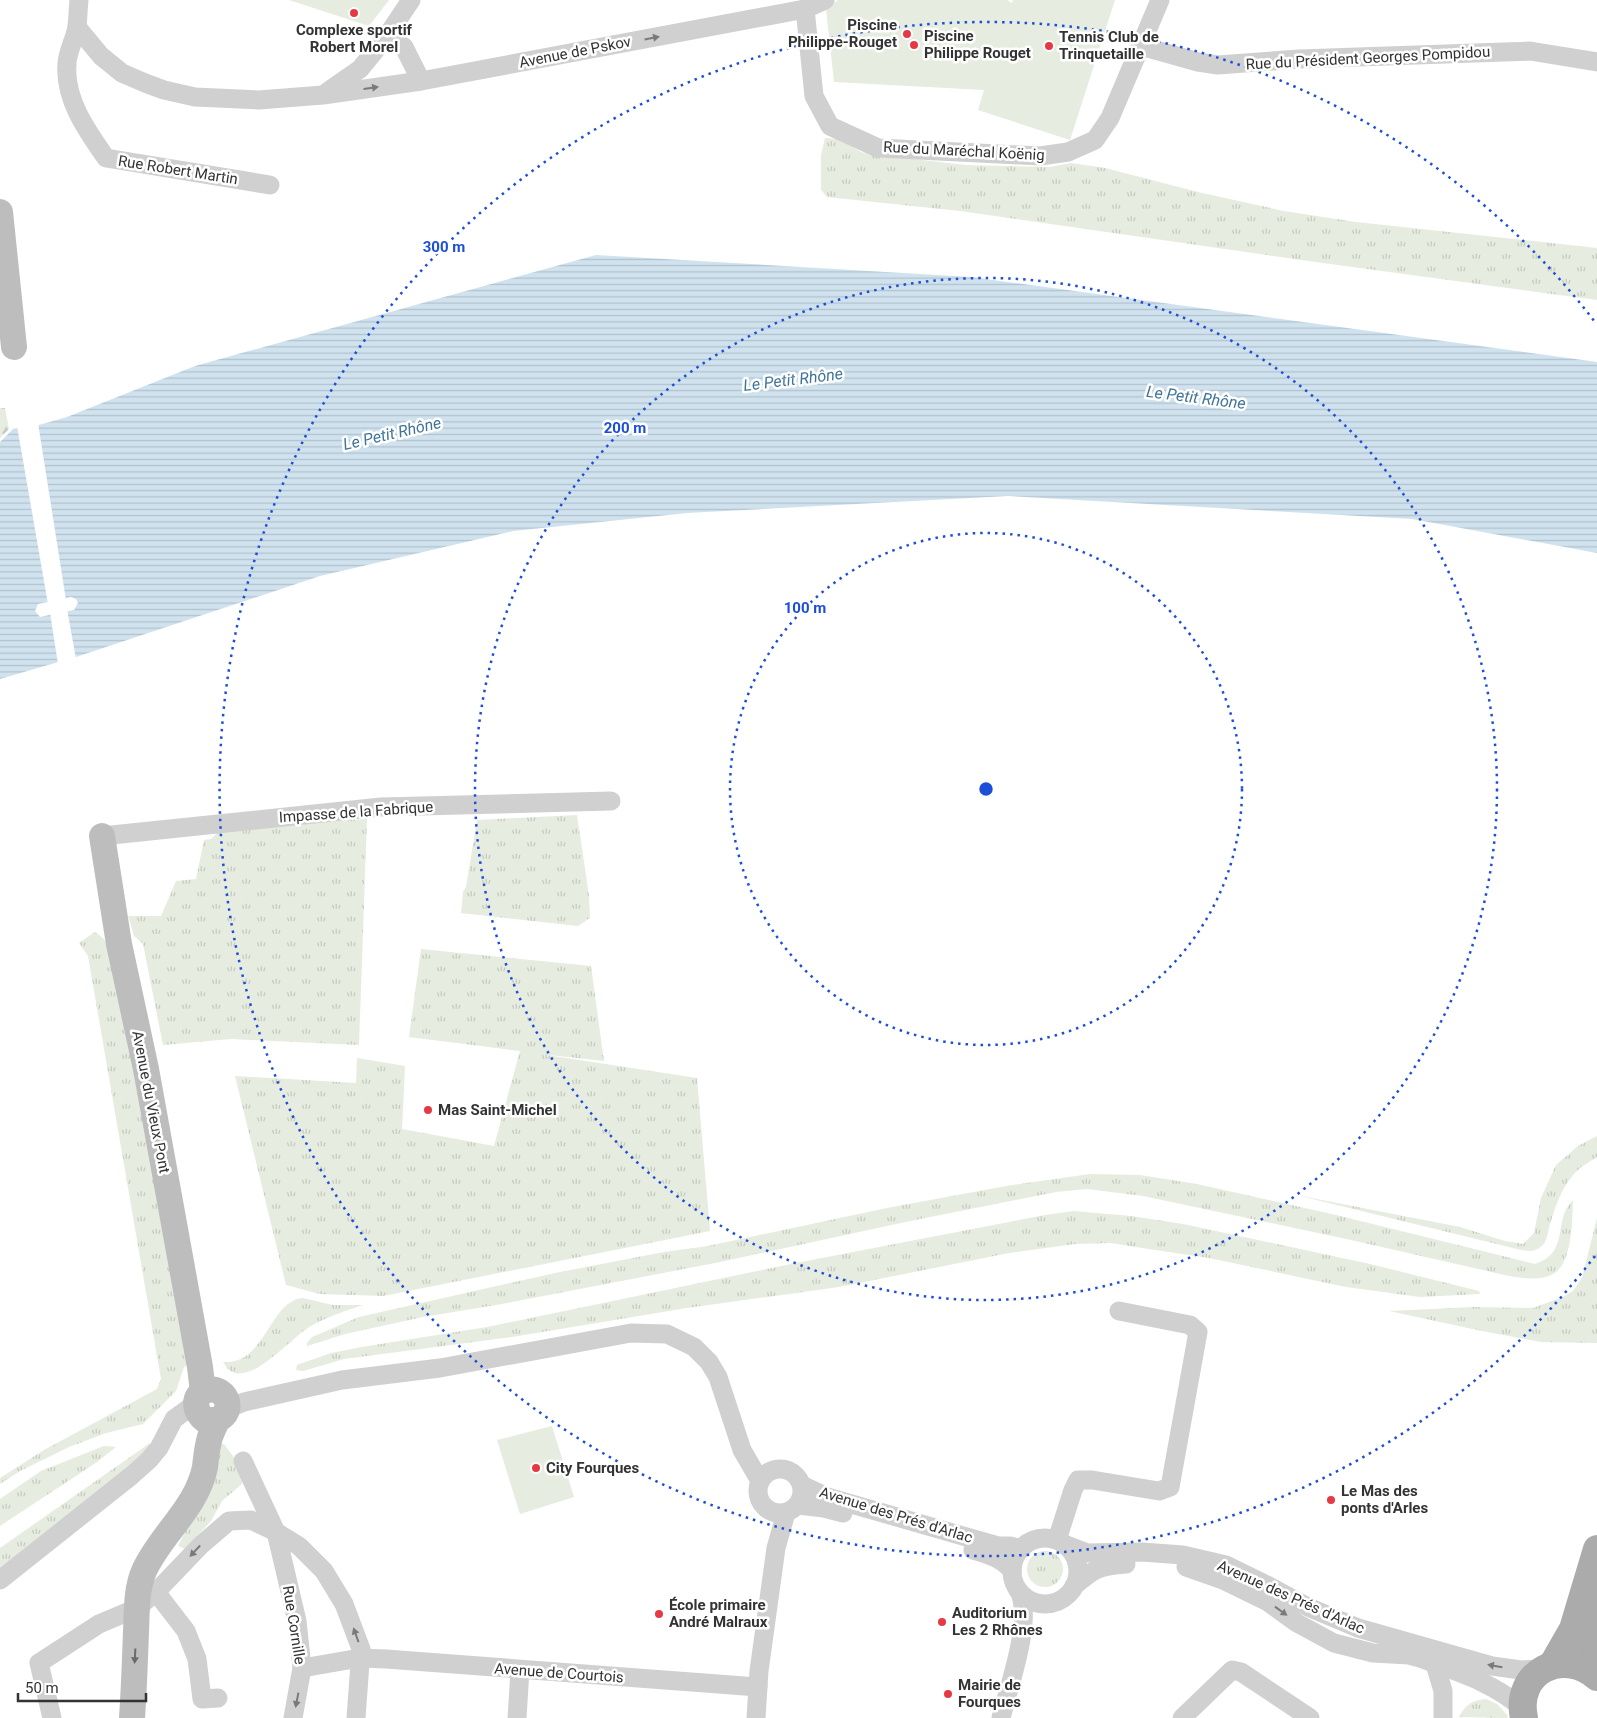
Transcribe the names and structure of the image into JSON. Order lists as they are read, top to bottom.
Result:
{
  "streets": {
    "street": [
      "Avenue de Pskov",
      "Rue du Président Georges Pompidou",
      "Rue du Maréchal Koënig",
      "Rue Robert Martin",
      "Impasse de la Fabrique",
      "Avenue du Vieux Pont",
      "Avenue des Prés d'Arlac",
      "Rue Cornille",
      "Avenue de Courtois"
    ]
  },
  "crossings": [
    ["Avenue de Pskov", "Rue du Maréchal Koënig"],
    ["Avenue de Pskov", "Rue Robert Martin"],
    ["Rue du Président Georges Pompidou", "Rue du Maréchal Koënig"],
    ["Impasse de la Fabrique", "Avenue du Vieux Pont"],
    ["Avenue des Prés d'Arlac", "Avenue de Courtois"],
    ["Rue Cornille", "Avenue de Courtois"]
  ],
  "one_way": ["Avenue de Pskov"],
  "water": ["Le Petit Rhône"],
  "places": [
    "Complexe sportif Robert Morel",
    "Piscine Philippe-Rouget",
    "Piscine Philippe Rouget",
    "Tennis Club de Trinquetaille",
    "Mas Saint-Michel",
    "City Fourques",
    "Le Mas des ponts d'Arles",
    "École primaire André Malraux",
    "Auditorium Les 2 Rhônes",
    "Mairie de Fourques"
  ],
  "scale_bar": "50 m",
  "rings": ["300 m", "200 m", "100 m"]
}
